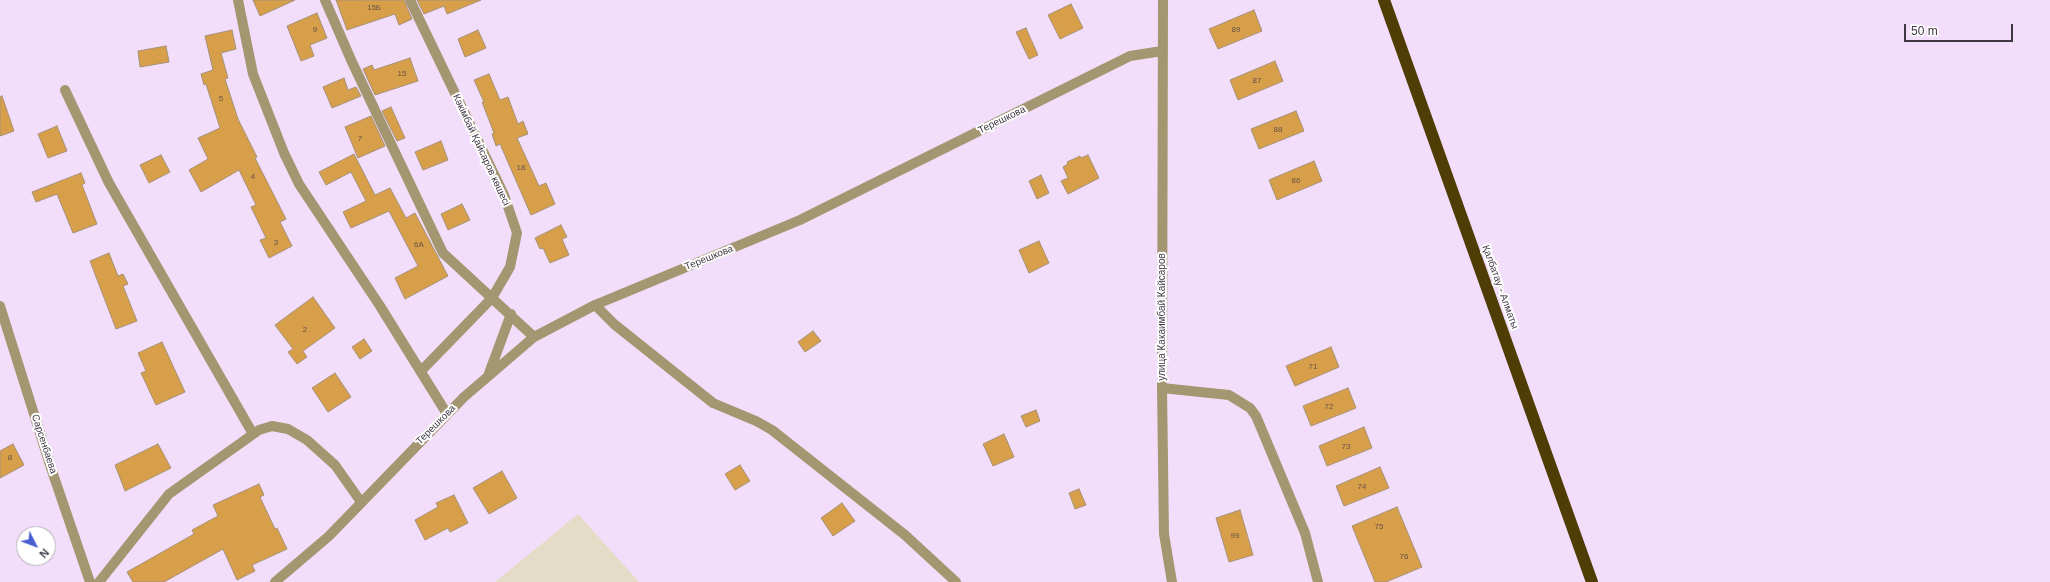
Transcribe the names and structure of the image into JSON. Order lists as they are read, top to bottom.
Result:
{
  "streets": {
    "highway": ["Қалбатау - Алматы"],
    "street": [
      "Терешкова",
      "Кәкімбай Қайсаров көшесі",
      "улица Какаимбай Кайсаров",
      "Сарсенбаева"
    ]
  },
  "crossings": [
    ["Терешкова", "улица Какаимбай Кайсаров"]
  ],
  "house_numbers": [
    "15Б",
    "9",
    "89",
    "15",
    "87",
    "5",
    "88",
    "7",
    "18",
    "4",
    "86",
    "3",
    "6А",
    "2",
    "71",
    "72",
    "73",
    "8",
    "74",
    "75",
    "99",
    "76"
  ],
  "scale_bar": "50 m",
  "north": "bottom right"
}
